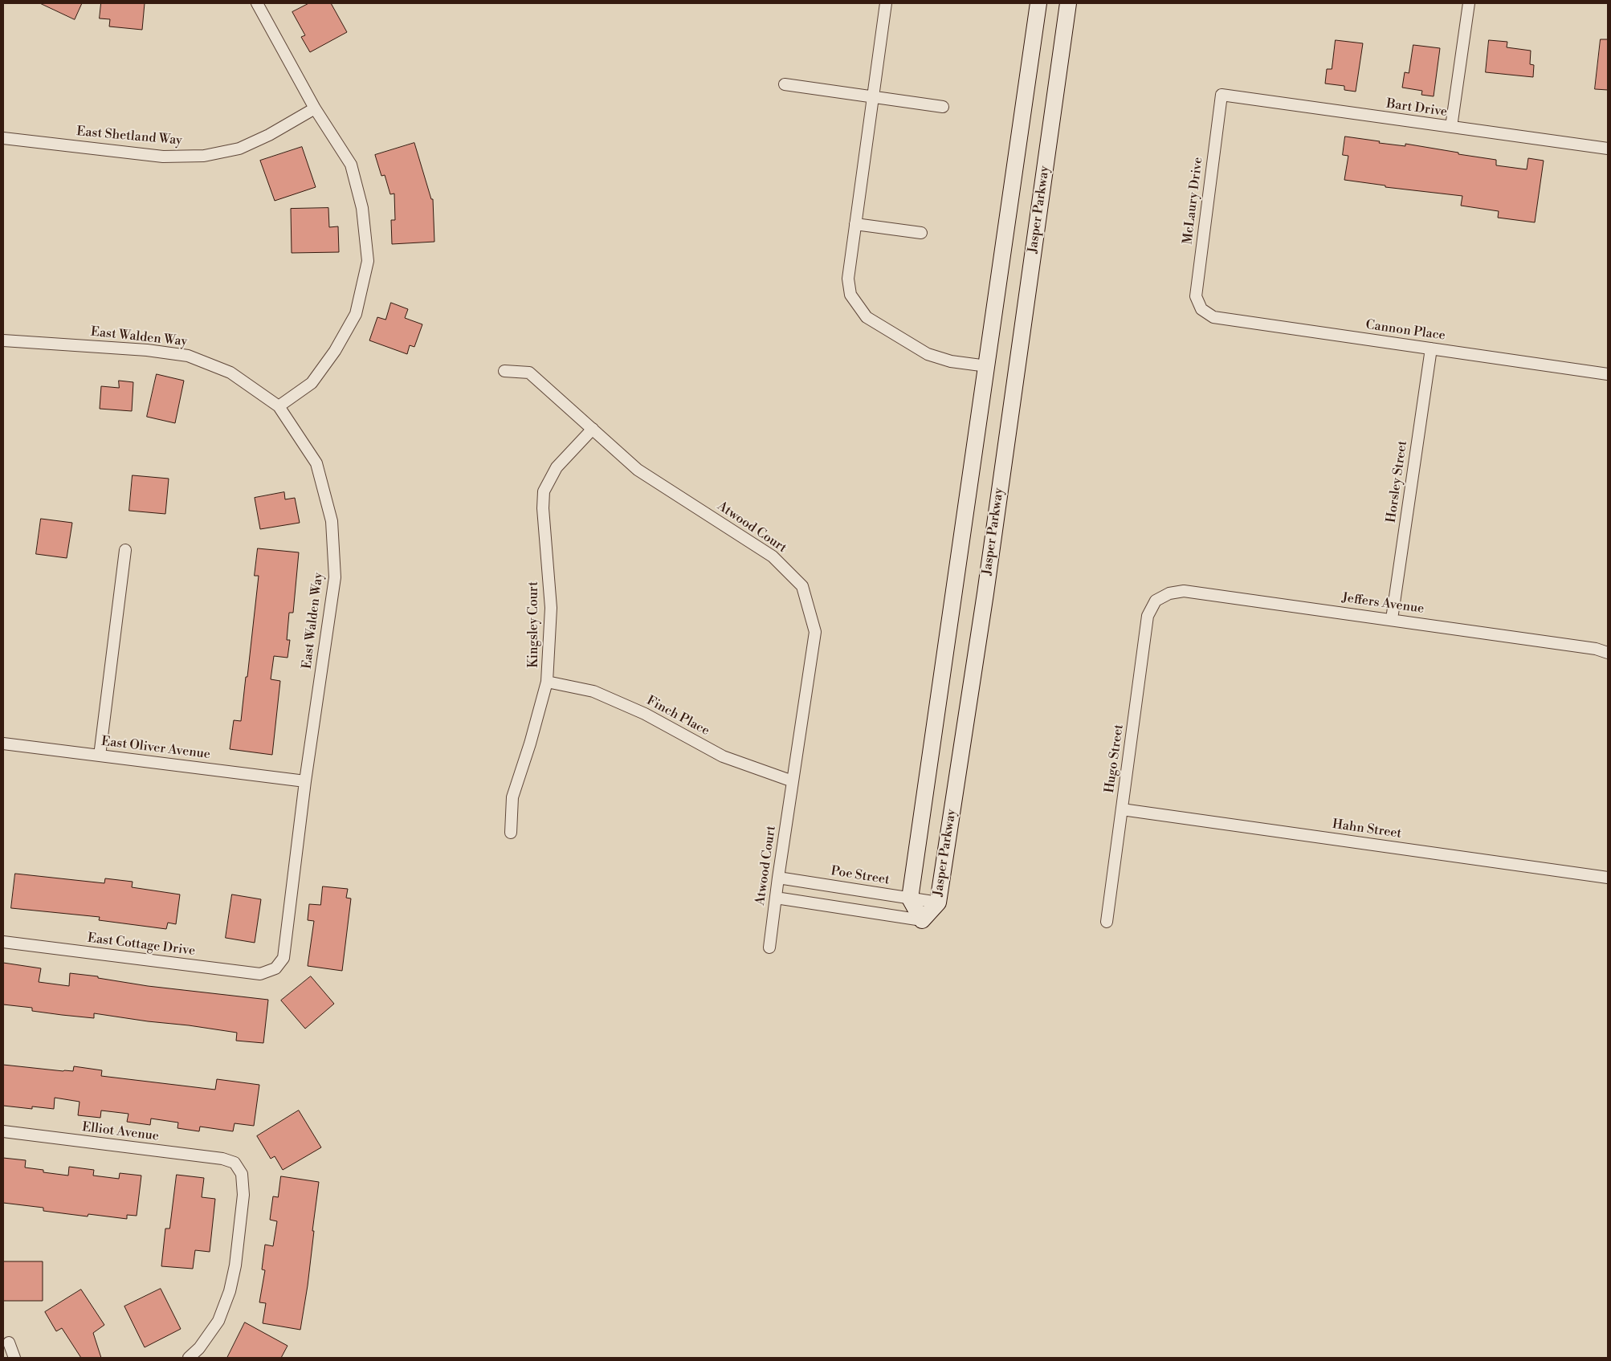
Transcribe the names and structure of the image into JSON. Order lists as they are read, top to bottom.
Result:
{
  "streets": {
    "street": [
      "Bart Drive",
      "East Shetland Way",
      "McLaury Drive",
      "Jasper Parkway",
      "Cannon Place",
      "East Walden Way",
      "Horsley Street",
      "Atwood Court",
      "Jeffers Avenue",
      "Kingsley Court",
      "Finch Place",
      "East Oliver Avenue",
      "Hugo Street",
      "Hahn Street",
      "Poe Street",
      "East Cottage Drive",
      "Elliot Avenue"
    ]
  },
  "crossings": [
    ["Bart Drive", "McLaury Drive"],
    ["McLaury Drive", "Cannon Place"],
    ["Jasper Parkway", "Poe Street"],
    ["Cannon Place", "Horsley Street"],
    ["East Walden Way", "East Oliver Avenue"],
    ["East Walden Way", "East Cottage Drive"],
    ["Horsley Street", "Jeffers Avenue"],
    ["Atwood Court", "Kingsley Court"],
    ["Atwood Court", "Finch Place"],
    ["Atwood Court", "Poe Street"],
    ["Jeffers Avenue", "Hugo Street"],
    ["Kingsley Court", "Finch Place"],
    ["Hugo Street", "Hahn Street"]
  ]
}
